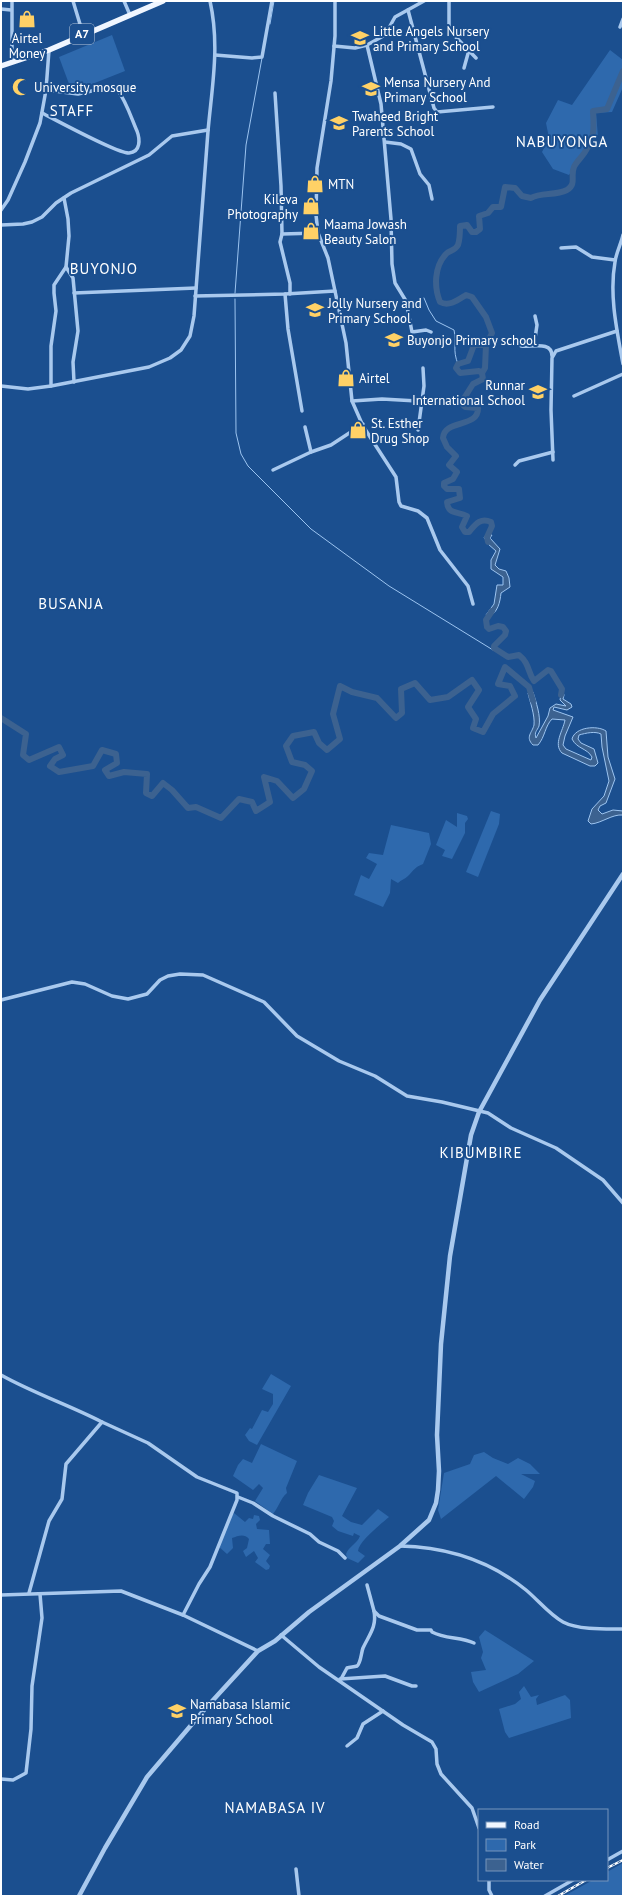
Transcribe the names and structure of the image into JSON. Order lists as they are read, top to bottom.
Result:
{
  "streets": {
    "main road": ["A7"]
  },
  "districts": [
    "STAFF",
    "NABUYONGA",
    "BUYONJO",
    "BUSANJA",
    "KIBUMBIRE",
    "NAMABASA IV"
  ],
  "places": {
    "shop": [
      "Airtel Money",
      "MTN",
      "Kileva Photography",
      "Maama Jowash Beauty Salon",
      "Airtel",
      "St. Esther Drug Shop"
    ],
    "school or university": [
      "Little Angels Nursery and Primary School",
      "Mensa Nursery And Primary School",
      "Twaheed Bright Parents School",
      "Jolly Nursery and Primary School",
      "Buyonjo Primary school",
      "Runnar International School",
      "Namabasa Islamic Primary School"
    ],
    "mosque": ["University mosque"]
  },
  "legend": ["Road", "Park", "Water"]
}
